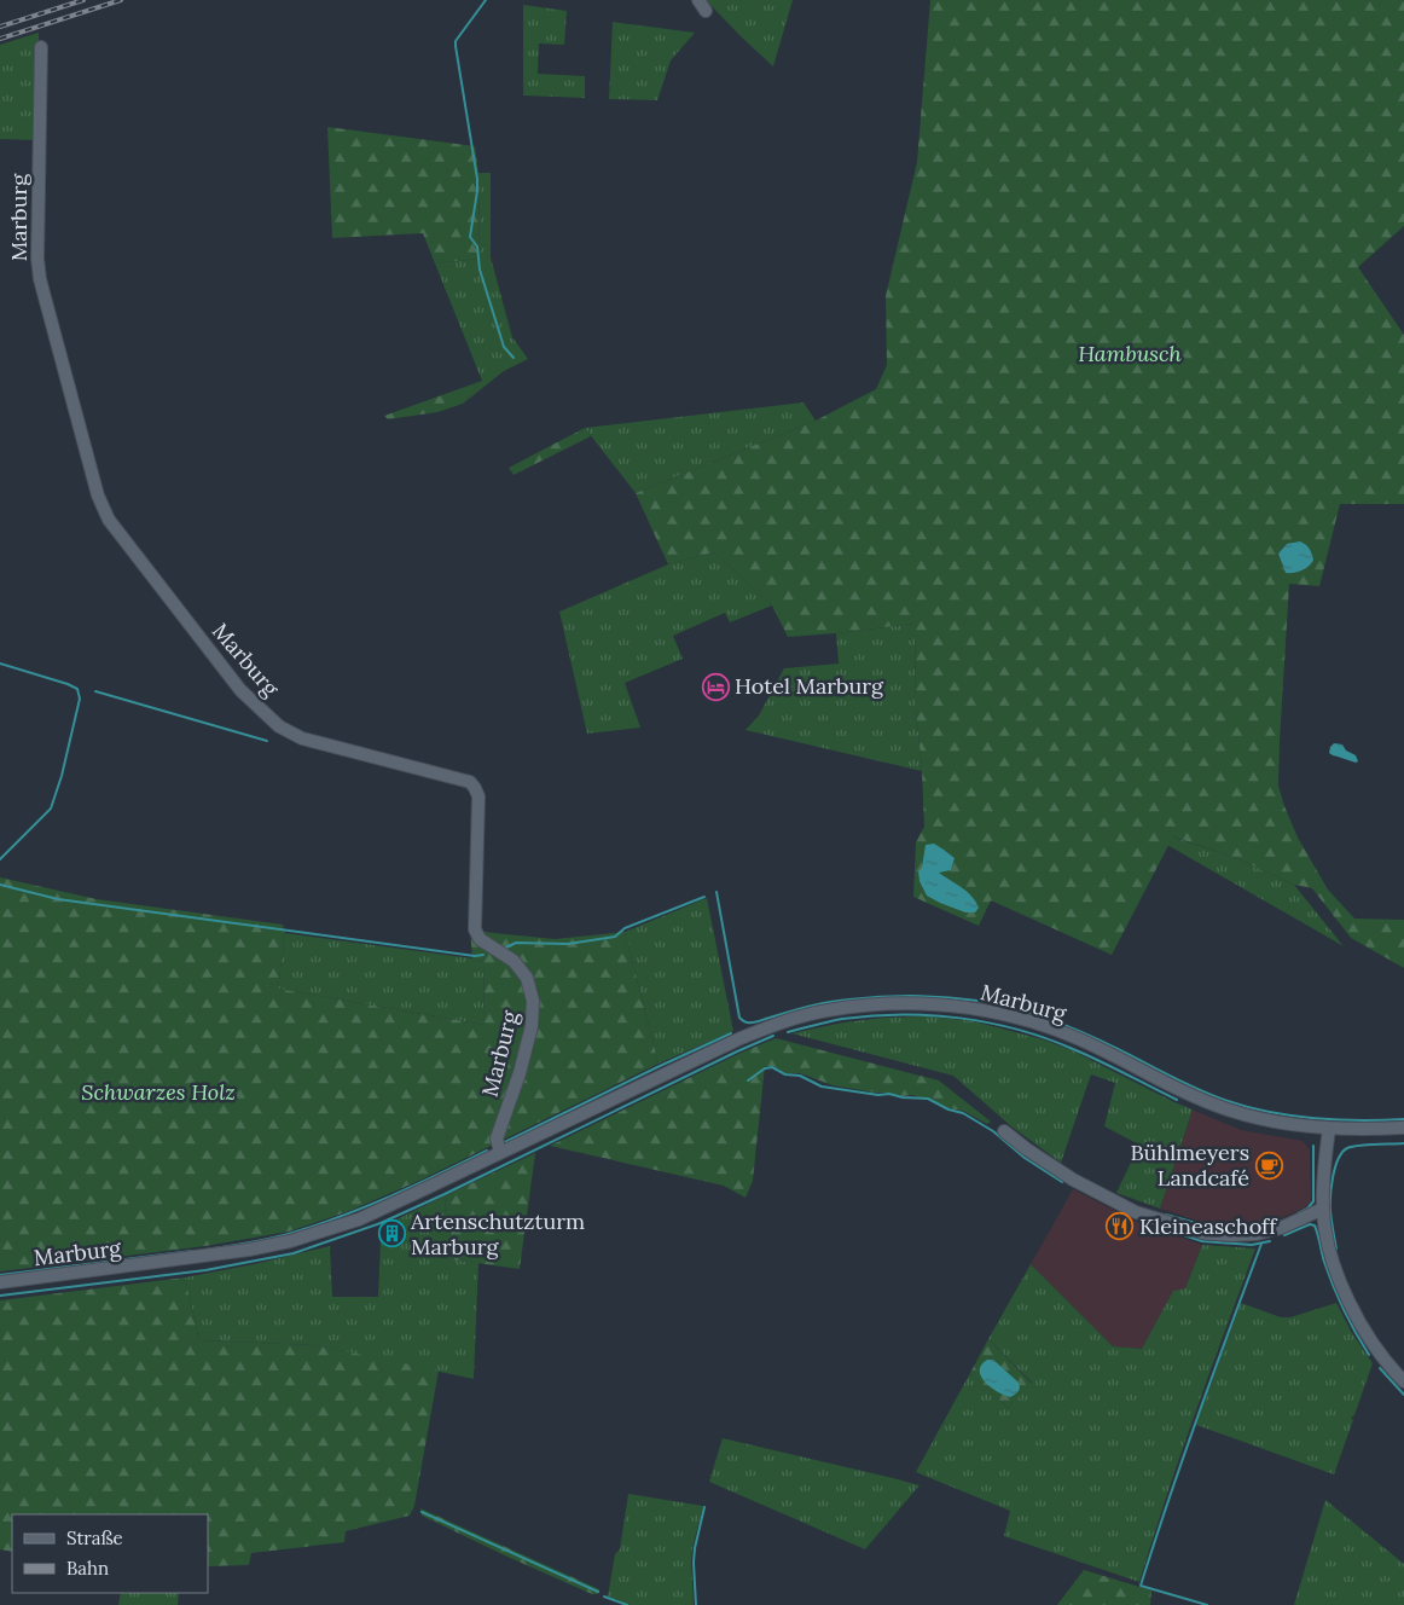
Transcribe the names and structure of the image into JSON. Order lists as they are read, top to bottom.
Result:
{
  "streets": {
    "street": ["Marburg"]
  },
  "parks": ["Hambusch", "Schwarzes Holz"],
  "places": {
    "hotel": ["Hotel Marburg"],
    "cafe": ["Bühlmeyers Landcafé"],
    "restaurant": ["Kleineaschoff"],
    "building": ["Artenschutzturm Marburg"]
  },
  "legend": ["Straße", "Bahn"]
}
